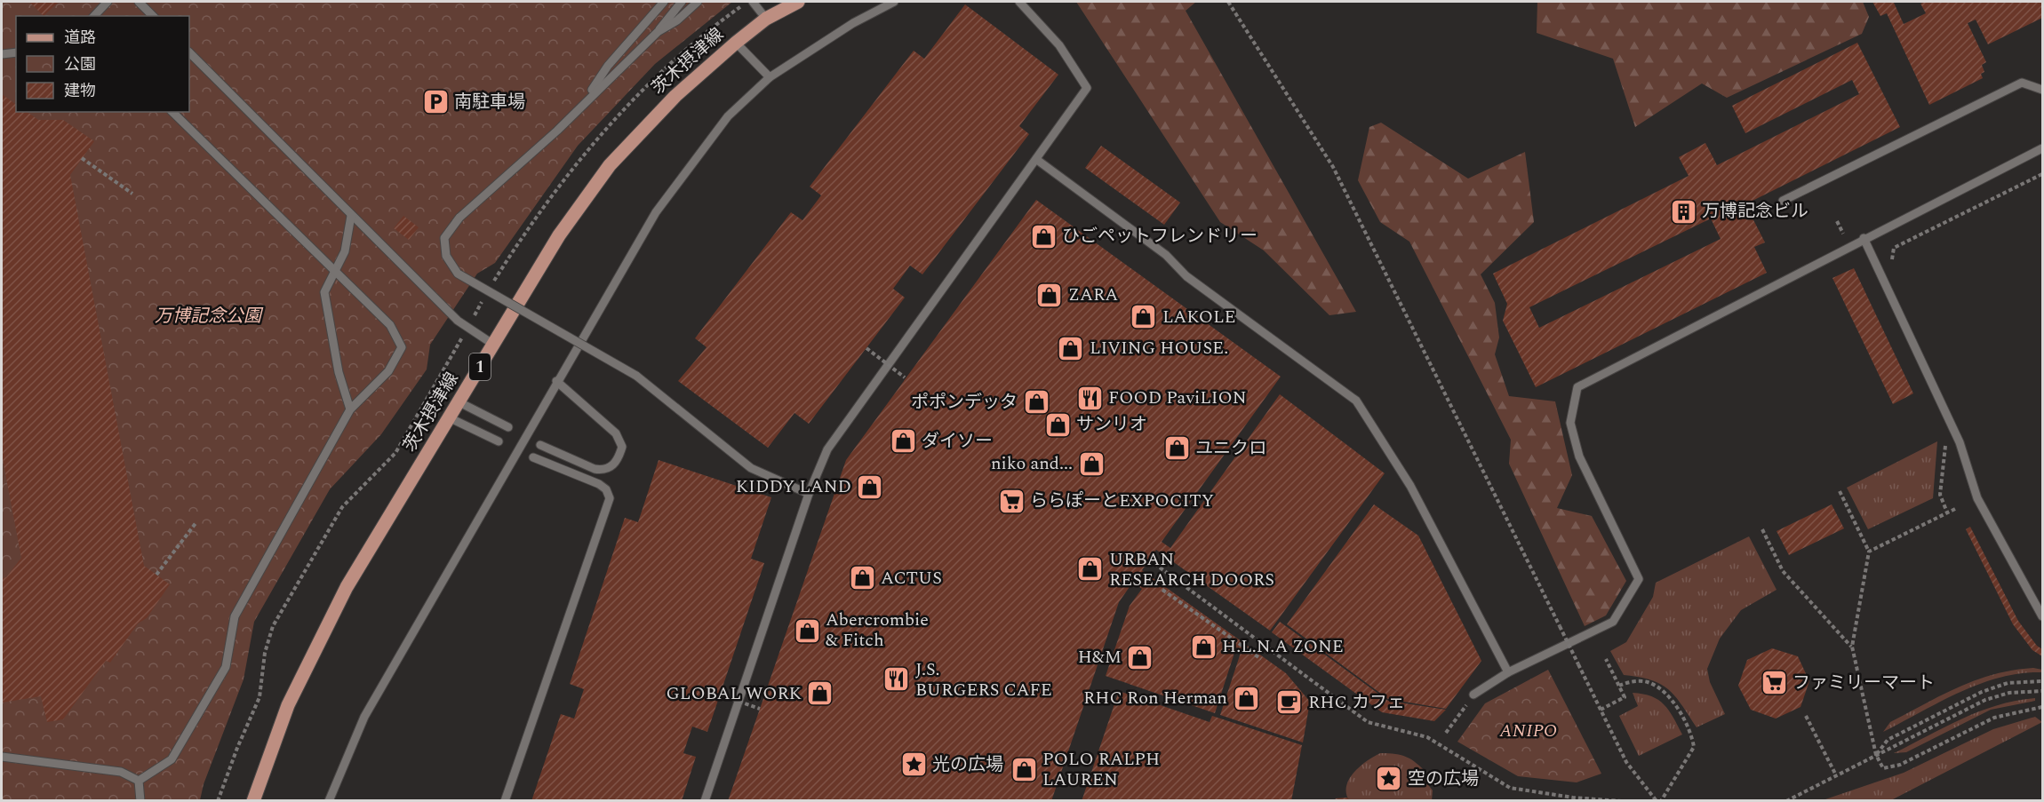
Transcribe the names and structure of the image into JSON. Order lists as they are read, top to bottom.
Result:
{
  "streets": {
    "main road": ["茨木摂津線", "1"]
  },
  "parks": ["万博記念公園", "ANIPO"],
  "places": {
    "parking": ["南駐車場"],
    "building": ["万博記念ビル"],
    "shop": [
      "ひごペットフレンドリー",
      "ZARA",
      "LAKOLE",
      "LIVING HOUSE.",
      "ポポンデッタ",
      "サンリオ",
      "ダイソー",
      "ユニクロ",
      "niko and...",
      "KIDDY LAND",
      "URBAN RESEARCH DOORS",
      "ACTUS",
      "Abercrombie & Fitch",
      "H.L.N.A ZONE",
      "H&M",
      "GLOBAL WORK",
      "RHC Ron Herman",
      "POLO RALPH LAUREN"
    ],
    "restaurant": ["FOOD PaviLION", "J.S. BURGERS CAFE"],
    "supermarket": ["ららぽーとEXPOCITY", "ファミリーマート"],
    "cafe": ["RHC カフェ"],
    "place": ["光の広場", "空の広場"]
  },
  "legend": ["道路", "公園", "建物"]
}
